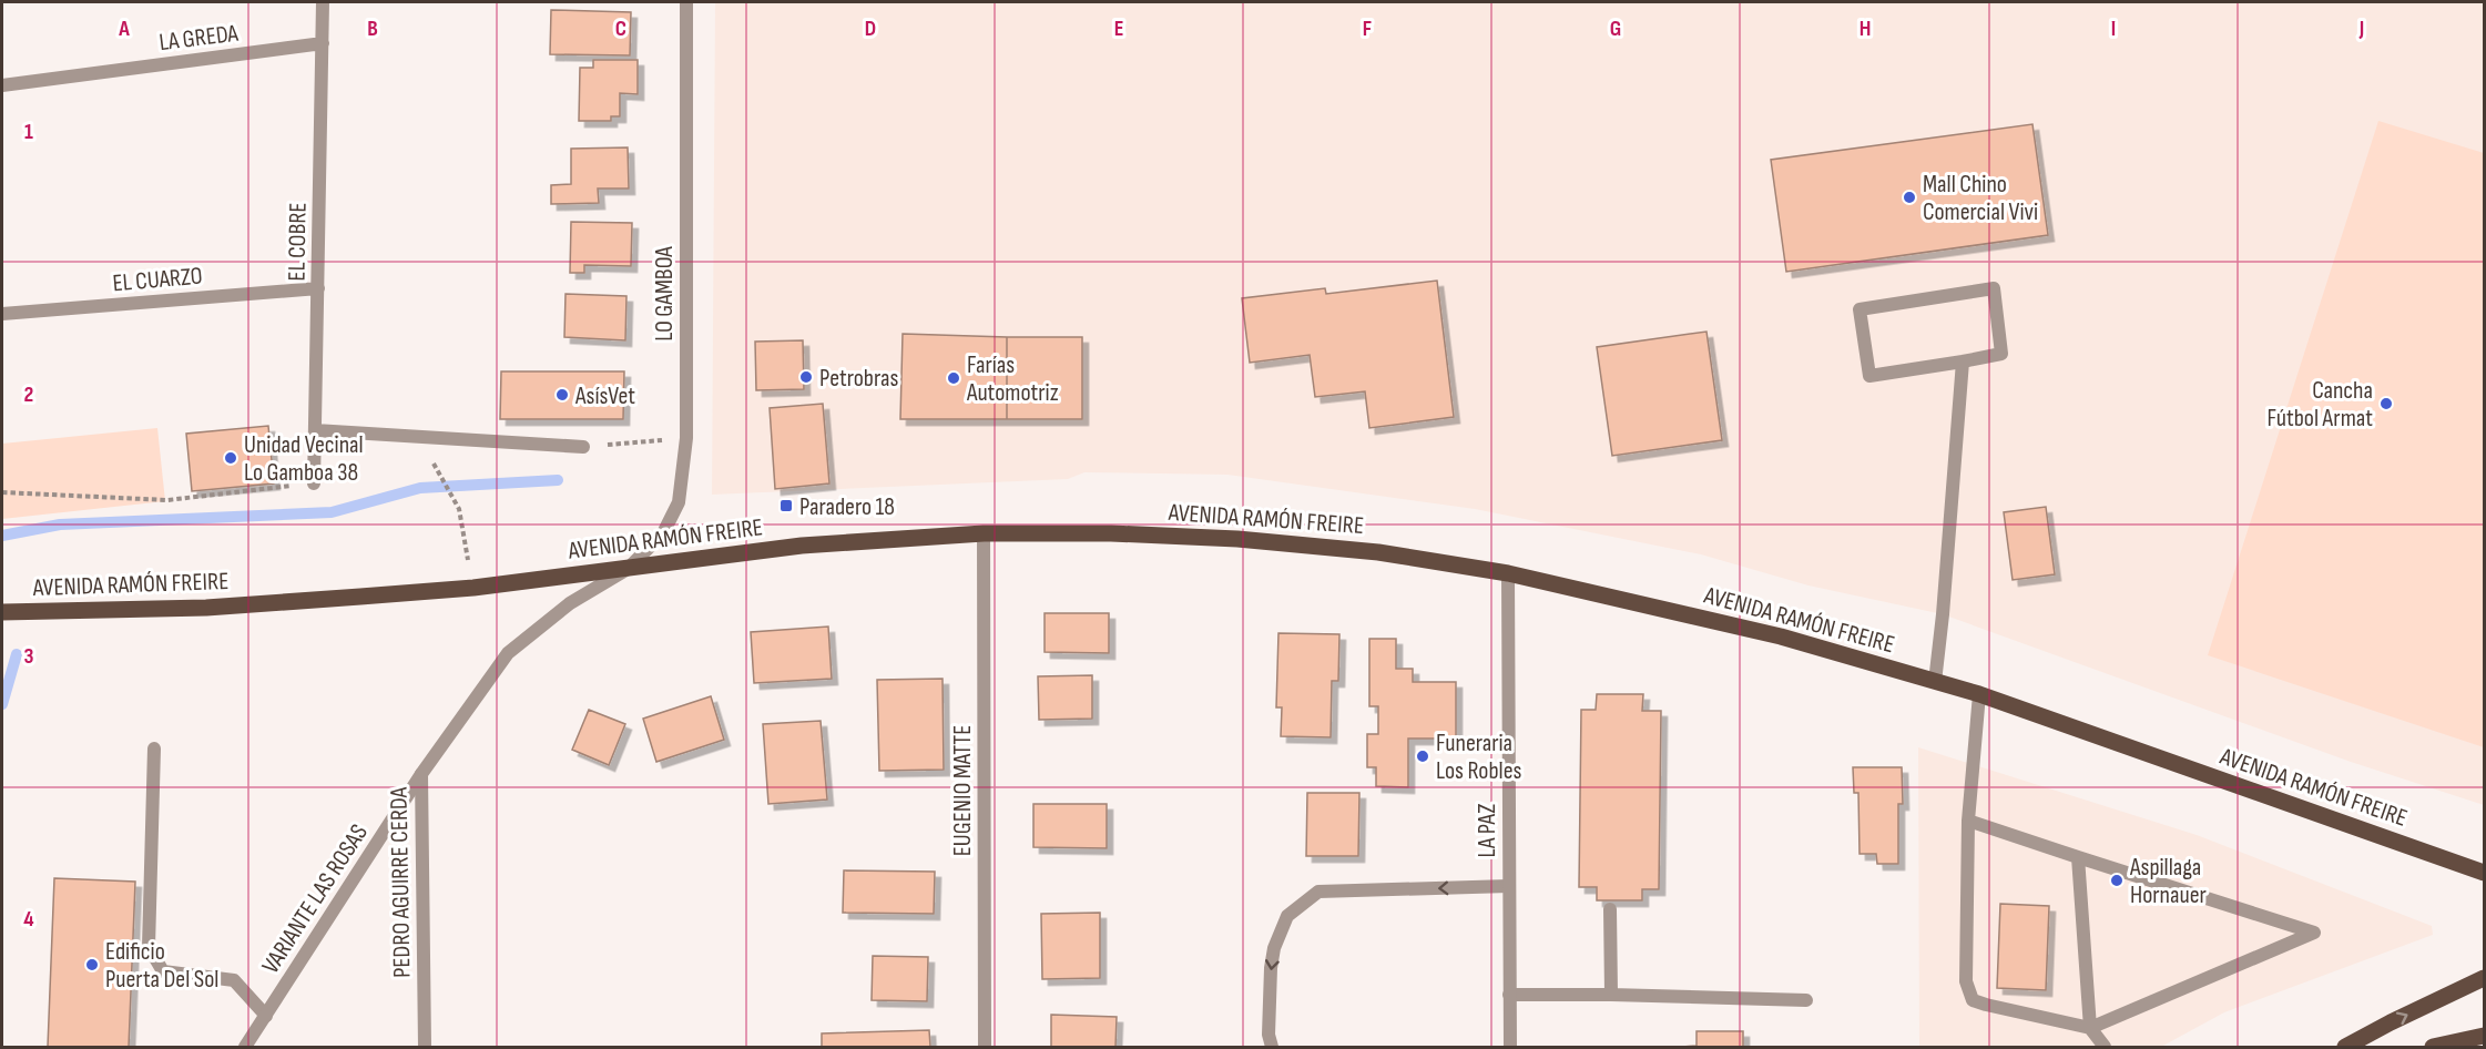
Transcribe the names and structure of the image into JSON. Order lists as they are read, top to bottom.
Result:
{
  "streets": {
    "main road": ["AVENIDA RAMÓN FREIRE"],
    "street": [
      "LA GREDA",
      "EL COBRE",
      "EL CUARZO",
      "LO GAMBOA",
      "EUGENIO MATTE",
      "LA PAZ",
      "PEDRO AGUIRRE CERDA",
      "VARIANTE LAS ROSAS"
    ]
  },
  "crossings": [
    ["LA GREDA", "EL COBRE"],
    ["EL COBRE", "EL CUARZO"],
    ["LO GAMBOA", "AVENIDA RAMÓN FREIRE"],
    ["LO GAMBOA", "PEDRO AGUIRRE CERDA"],
    ["AVENIDA RAMÓN FREIRE", "EUGENIO MATTE"],
    ["AVENIDA RAMÓN FREIRE", "LA PAZ"],
    ["AVENIDA RAMÓN FREIRE", "PEDRO AGUIRRE CERDA"],
    ["PEDRO AGUIRRE CERDA", "VARIANTE LAS ROSAS"]
  ],
  "places": {
    "other": [
      "Mall Chino Comercial Vivi",
      "Petrobras",
      "Farías Automotriz",
      "AsísVet",
      "Cancha Fútbol Armat",
      "Unidad Vecinal Lo Gamboa 38",
      "Funeraria Los Robles",
      "Aspillaga Hornauer",
      "Edificio Puerta Del Sol"
    ],
    "transit": ["Paradero 18"]
  },
  "grid": {
    "columns": [
      "A",
      "B",
      "C",
      "D",
      "E",
      "F",
      "G",
      "H",
      "I",
      "J"
    ],
    "rows": [
      "1",
      "2",
      "3",
      "4"
    ]
  }
}
